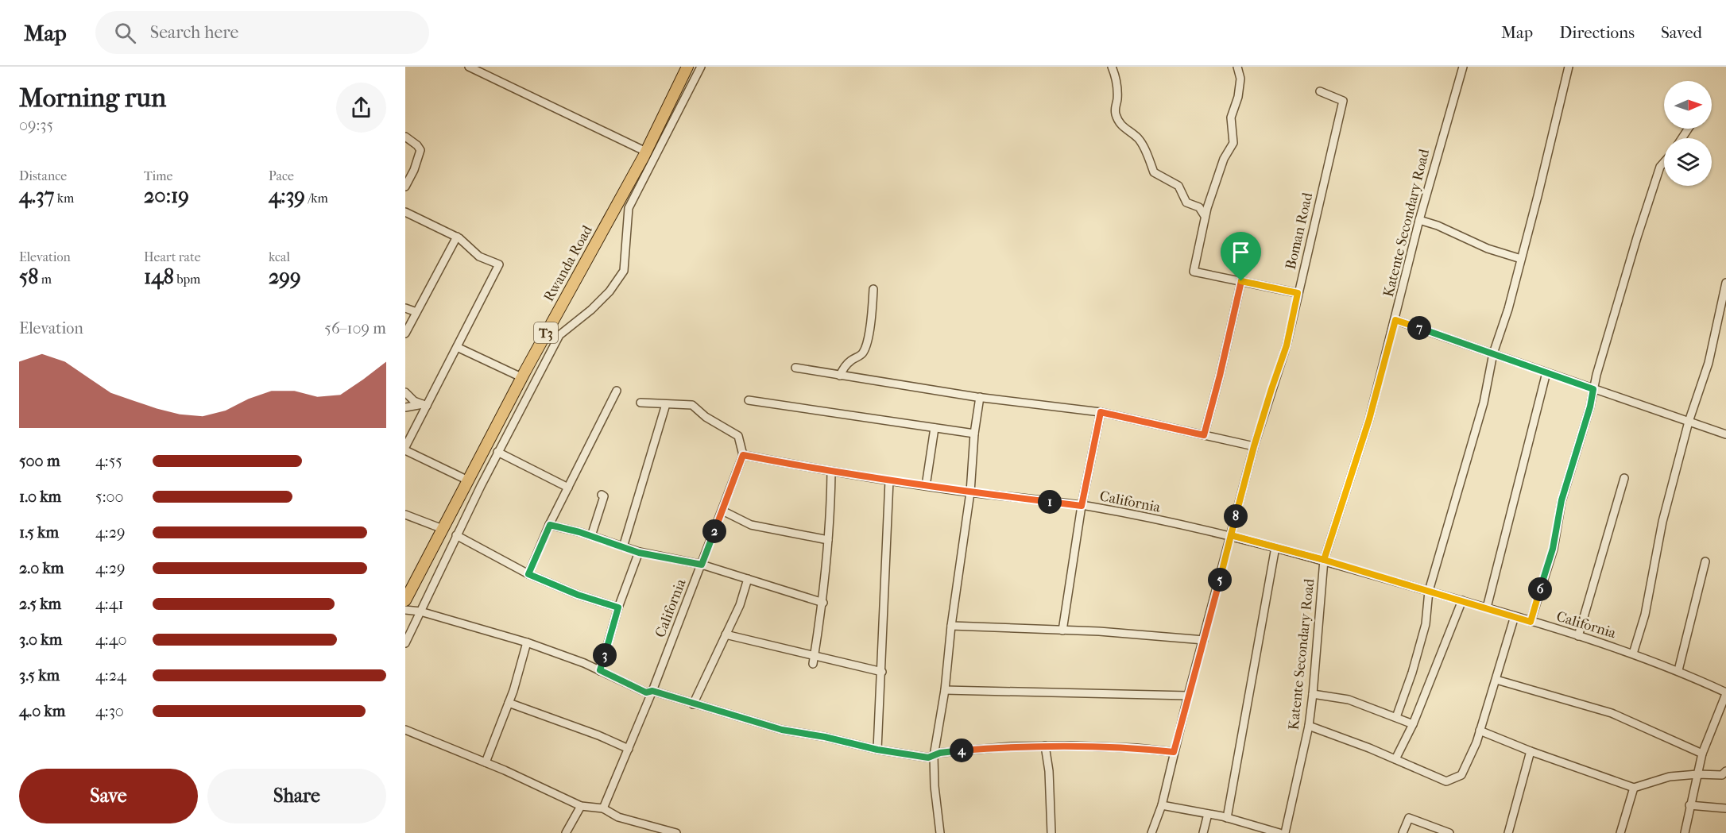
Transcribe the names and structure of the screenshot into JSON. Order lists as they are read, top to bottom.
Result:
{
  "streets": {
    "highway": ["Rwanda Road", "T3"],
    "street": ["Katente Secondary Road", "Boman Road", "California"]
  },
  "crossings": [
    ["Katente Secondary Road", "California"],
    ["Boman Road", "California"]
  ],
  "north": "right",
  "page": {
    "header": "Map",
    "search": "Search here",
    "nav": ["Map", "Directions", "Saved"],
    "heading": ["Morning run", "09:35"],
    "stats": [
      ["Distance", "4.37 km"],
      ["Time", "20:19"],
      ["Pace", "4:39 /km"],
      ["Elevation", "58 m"],
      ["Heart rate", "148 bpm"],
      ["kcal", "299"]
    ],
    "chart": ["Elevation", "56–109 m"],
    "pins": [
      "7",
      "1",
      "8",
      "2",
      "5",
      "6",
      "3",
      "4"
    ],
    "list": [
      {
        "name": "500 m",
        "note": "4:55"
      },
      {
        "name": "1.0 km",
        "note": "5:00"
      },
      {
        "name": "1.5 km",
        "note": "4:29"
      },
      {
        "name": "2.0 km",
        "note": "4:29"
      },
      {
        "name": "2.5 km",
        "note": "4:41"
      },
      {
        "name": "3.0 km",
        "note": "4:40"
      },
      {
        "name": "3.5 km",
        "note": "4:24"
      },
      {
        "name": "4.0 km",
        "note": "4:30"
      }
    ],
    "buttons": ["Save", "Share"]
  }
}
